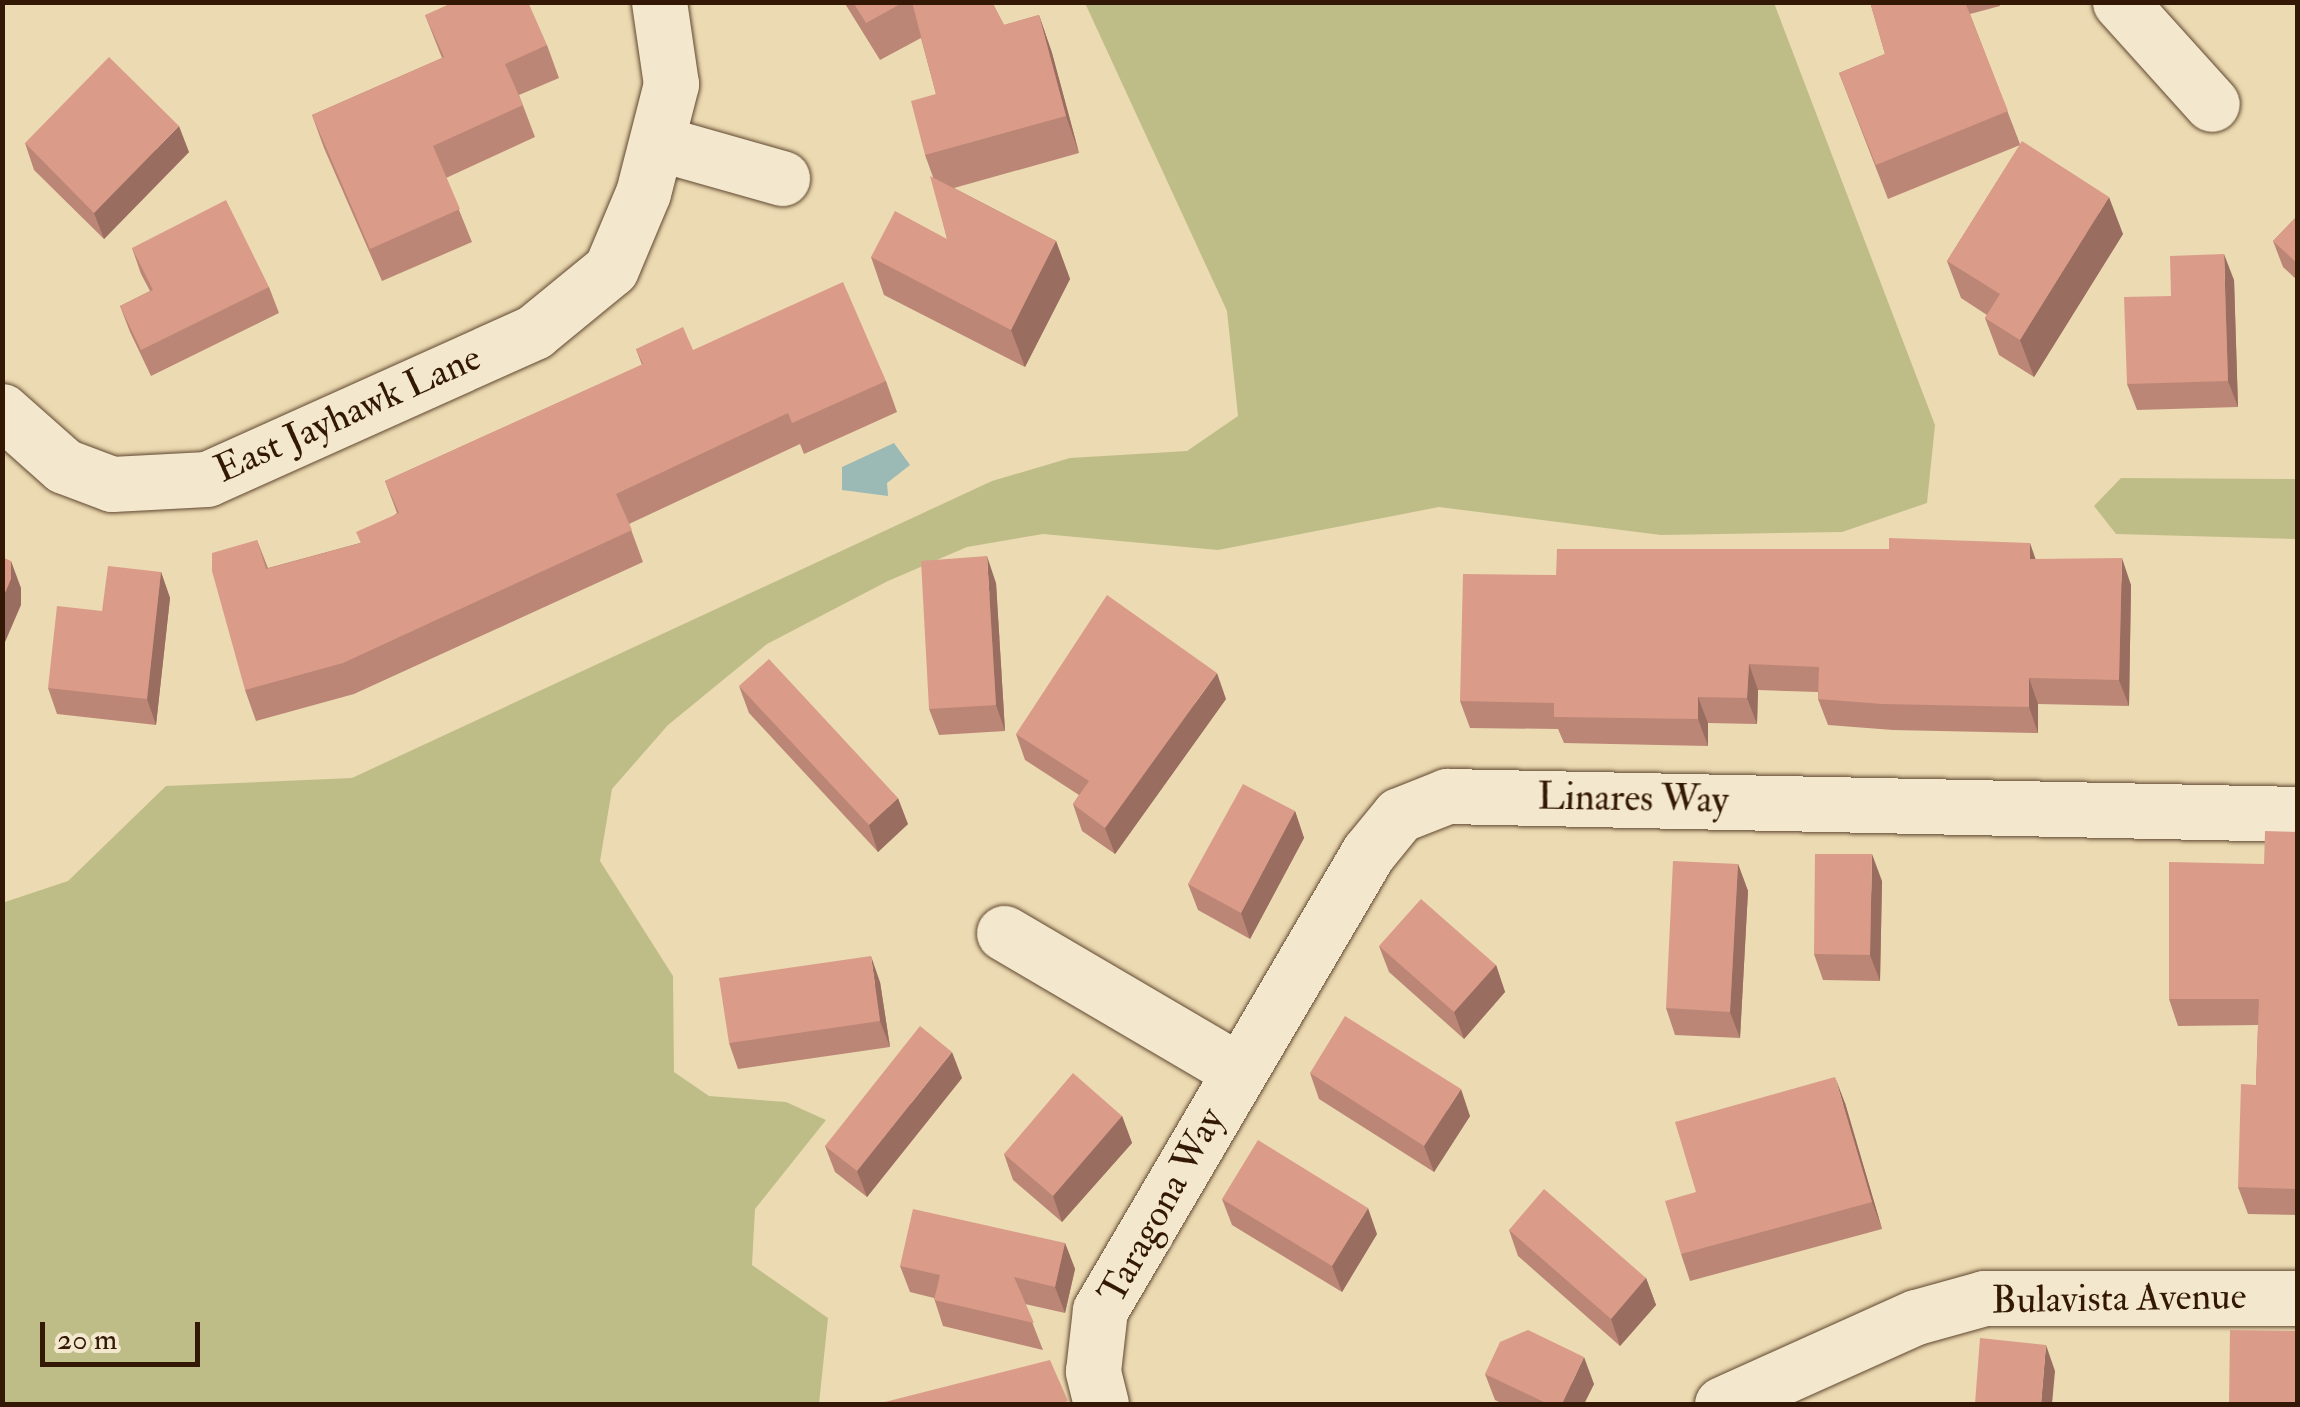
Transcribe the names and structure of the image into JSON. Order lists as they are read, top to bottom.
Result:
{
  "streets": {
    "street": [
      "East Jayhawk Lane",
      "Linares Way",
      "Taragona Way",
      "Bulavista Avenue"
    ]
  },
  "crossings": [
    ["Linares Way", "Taragona Way"]
  ],
  "scale_bar": "20 m"
}
